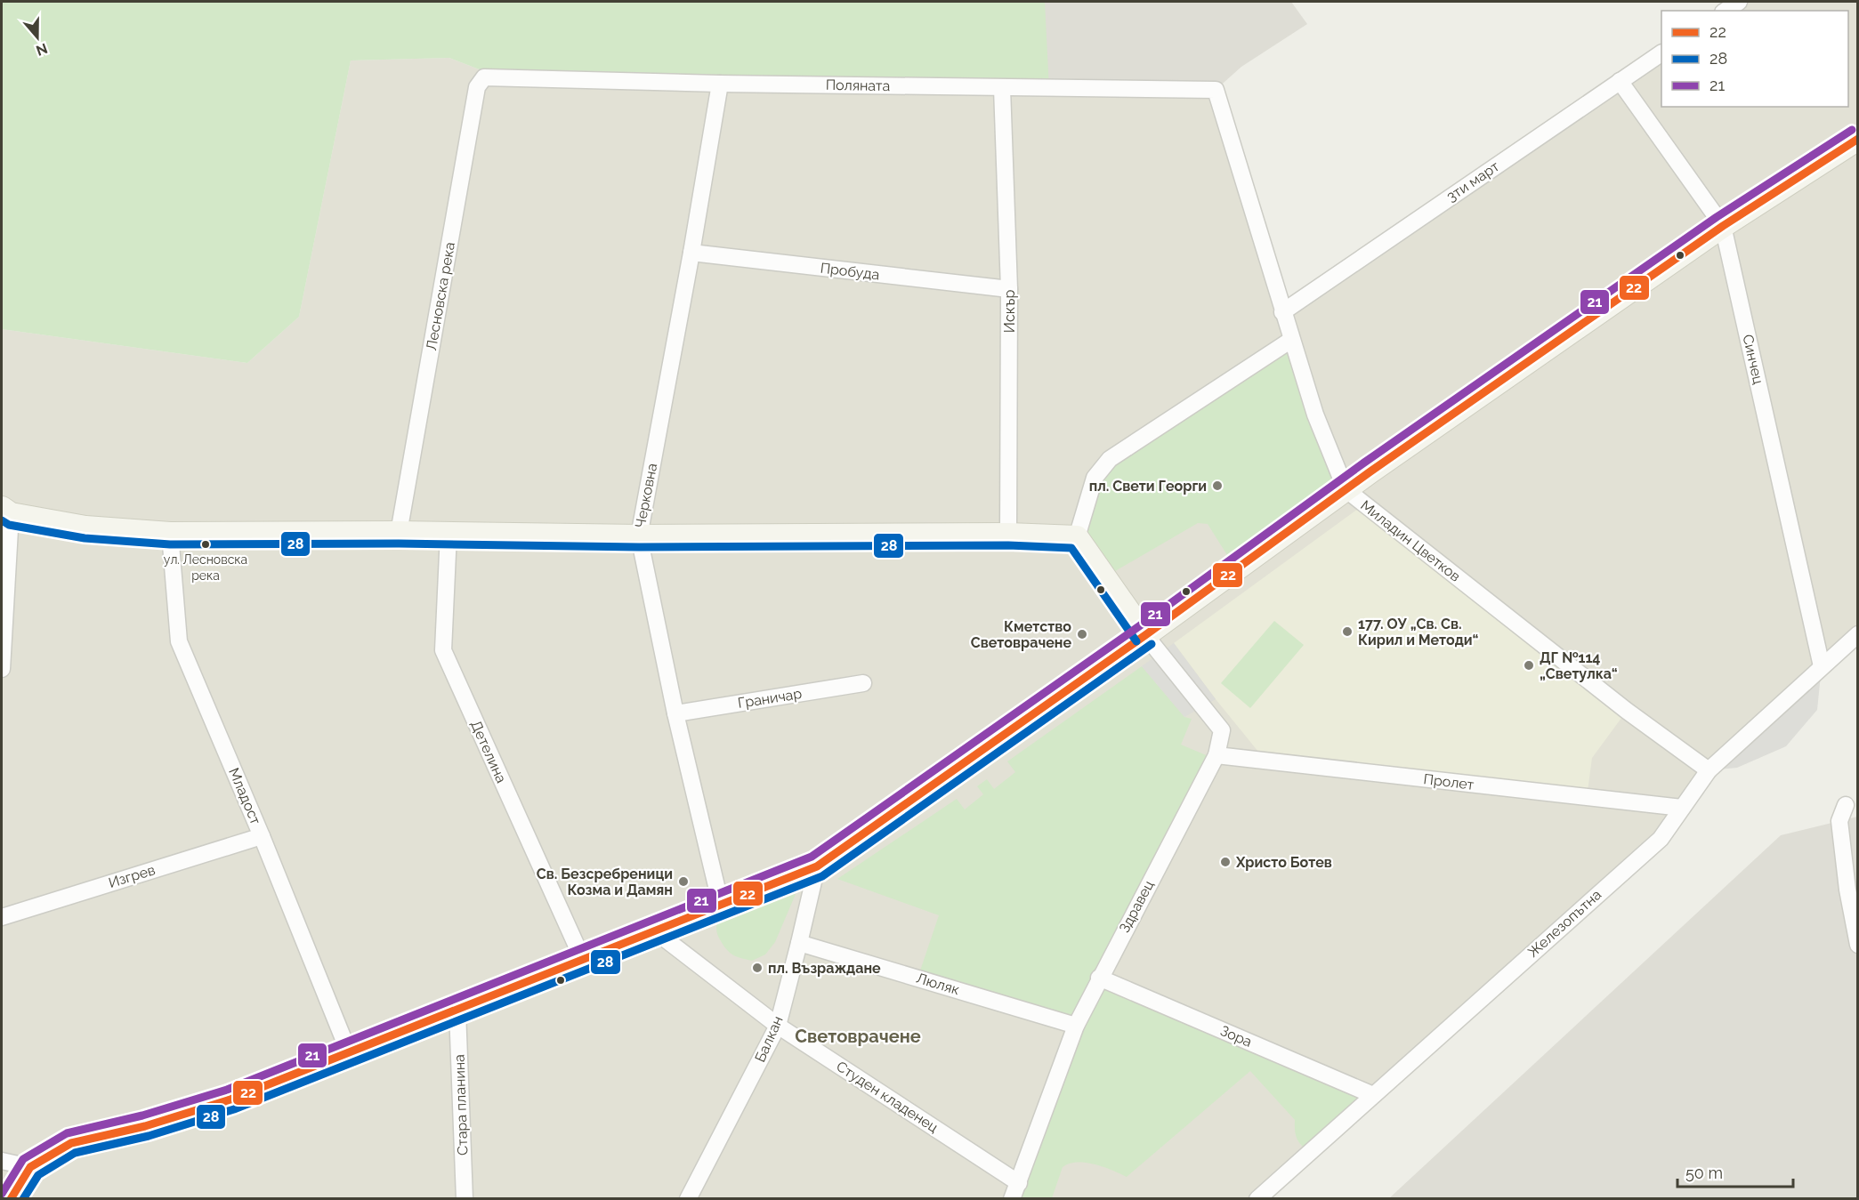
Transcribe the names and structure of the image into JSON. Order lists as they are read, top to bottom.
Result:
{
  "streets": {
    "street": [
      "Поляната",
      "3ти март",
      "Пробуда",
      "Лесновска река",
      "Искър",
      "Синчец",
      "Черковна",
      "Миладин Цветков",
      "Граничар",
      "Детелина",
      "Пролет",
      "Младост",
      "Изгрев",
      "Здравец",
      "Железопътна",
      "Люляк",
      "Зора",
      "Балкан",
      "Студен кладенец",
      "Стара планина"
    ]
  },
  "crossings": [
    ["Поляната", "Лесновска река"],
    ["Поляната", "Искър"],
    ["Поляната", "Черковна"],
    ["Поляната", "Миладин Цветков"],
    ["3ти март", "Синчец"],
    ["3ти март", "Миладин Цветков"],
    ["Пробуда", "Искър"],
    ["Пробуда", "Черковна"],
    ["Синчец", "Железопътна"],
    ["Черковна", "Граничар"],
    ["Миладин Цветков", "Железопътна"],
    ["Пролет", "Здравец"],
    ["Пролет", "Железопътна"],
    ["Младост", "Изгрев"],
    ["Здравец", "Люляк"],
    ["Здравец", "Зора"],
    ["Здравец", "Студен кладенец"],
    ["Железопътна", "Зора"],
    ["Люляк", "Балкан"],
    ["Балкан", "Студен кладенец"]
  ],
  "districts": ["Световрачене"],
  "places": [
    "пл. Свети Георги",
    "ул. Лесновска река",
    "177. ОУ „Св. Св. Кирил и Методи“",
    "Кметство Световрачене",
    "ДГ №114 „Светулка“",
    "Христо Ботев",
    "Св. Безсребреници Козма и Дамян",
    "пл. Възраждане"
  ],
  "lines": ["transit line 21", "transit line 22", "transit line 28"],
  "legend": ["22", "28", "21"],
  "scale_bar": "50 m",
  "north": "bottom"
}
